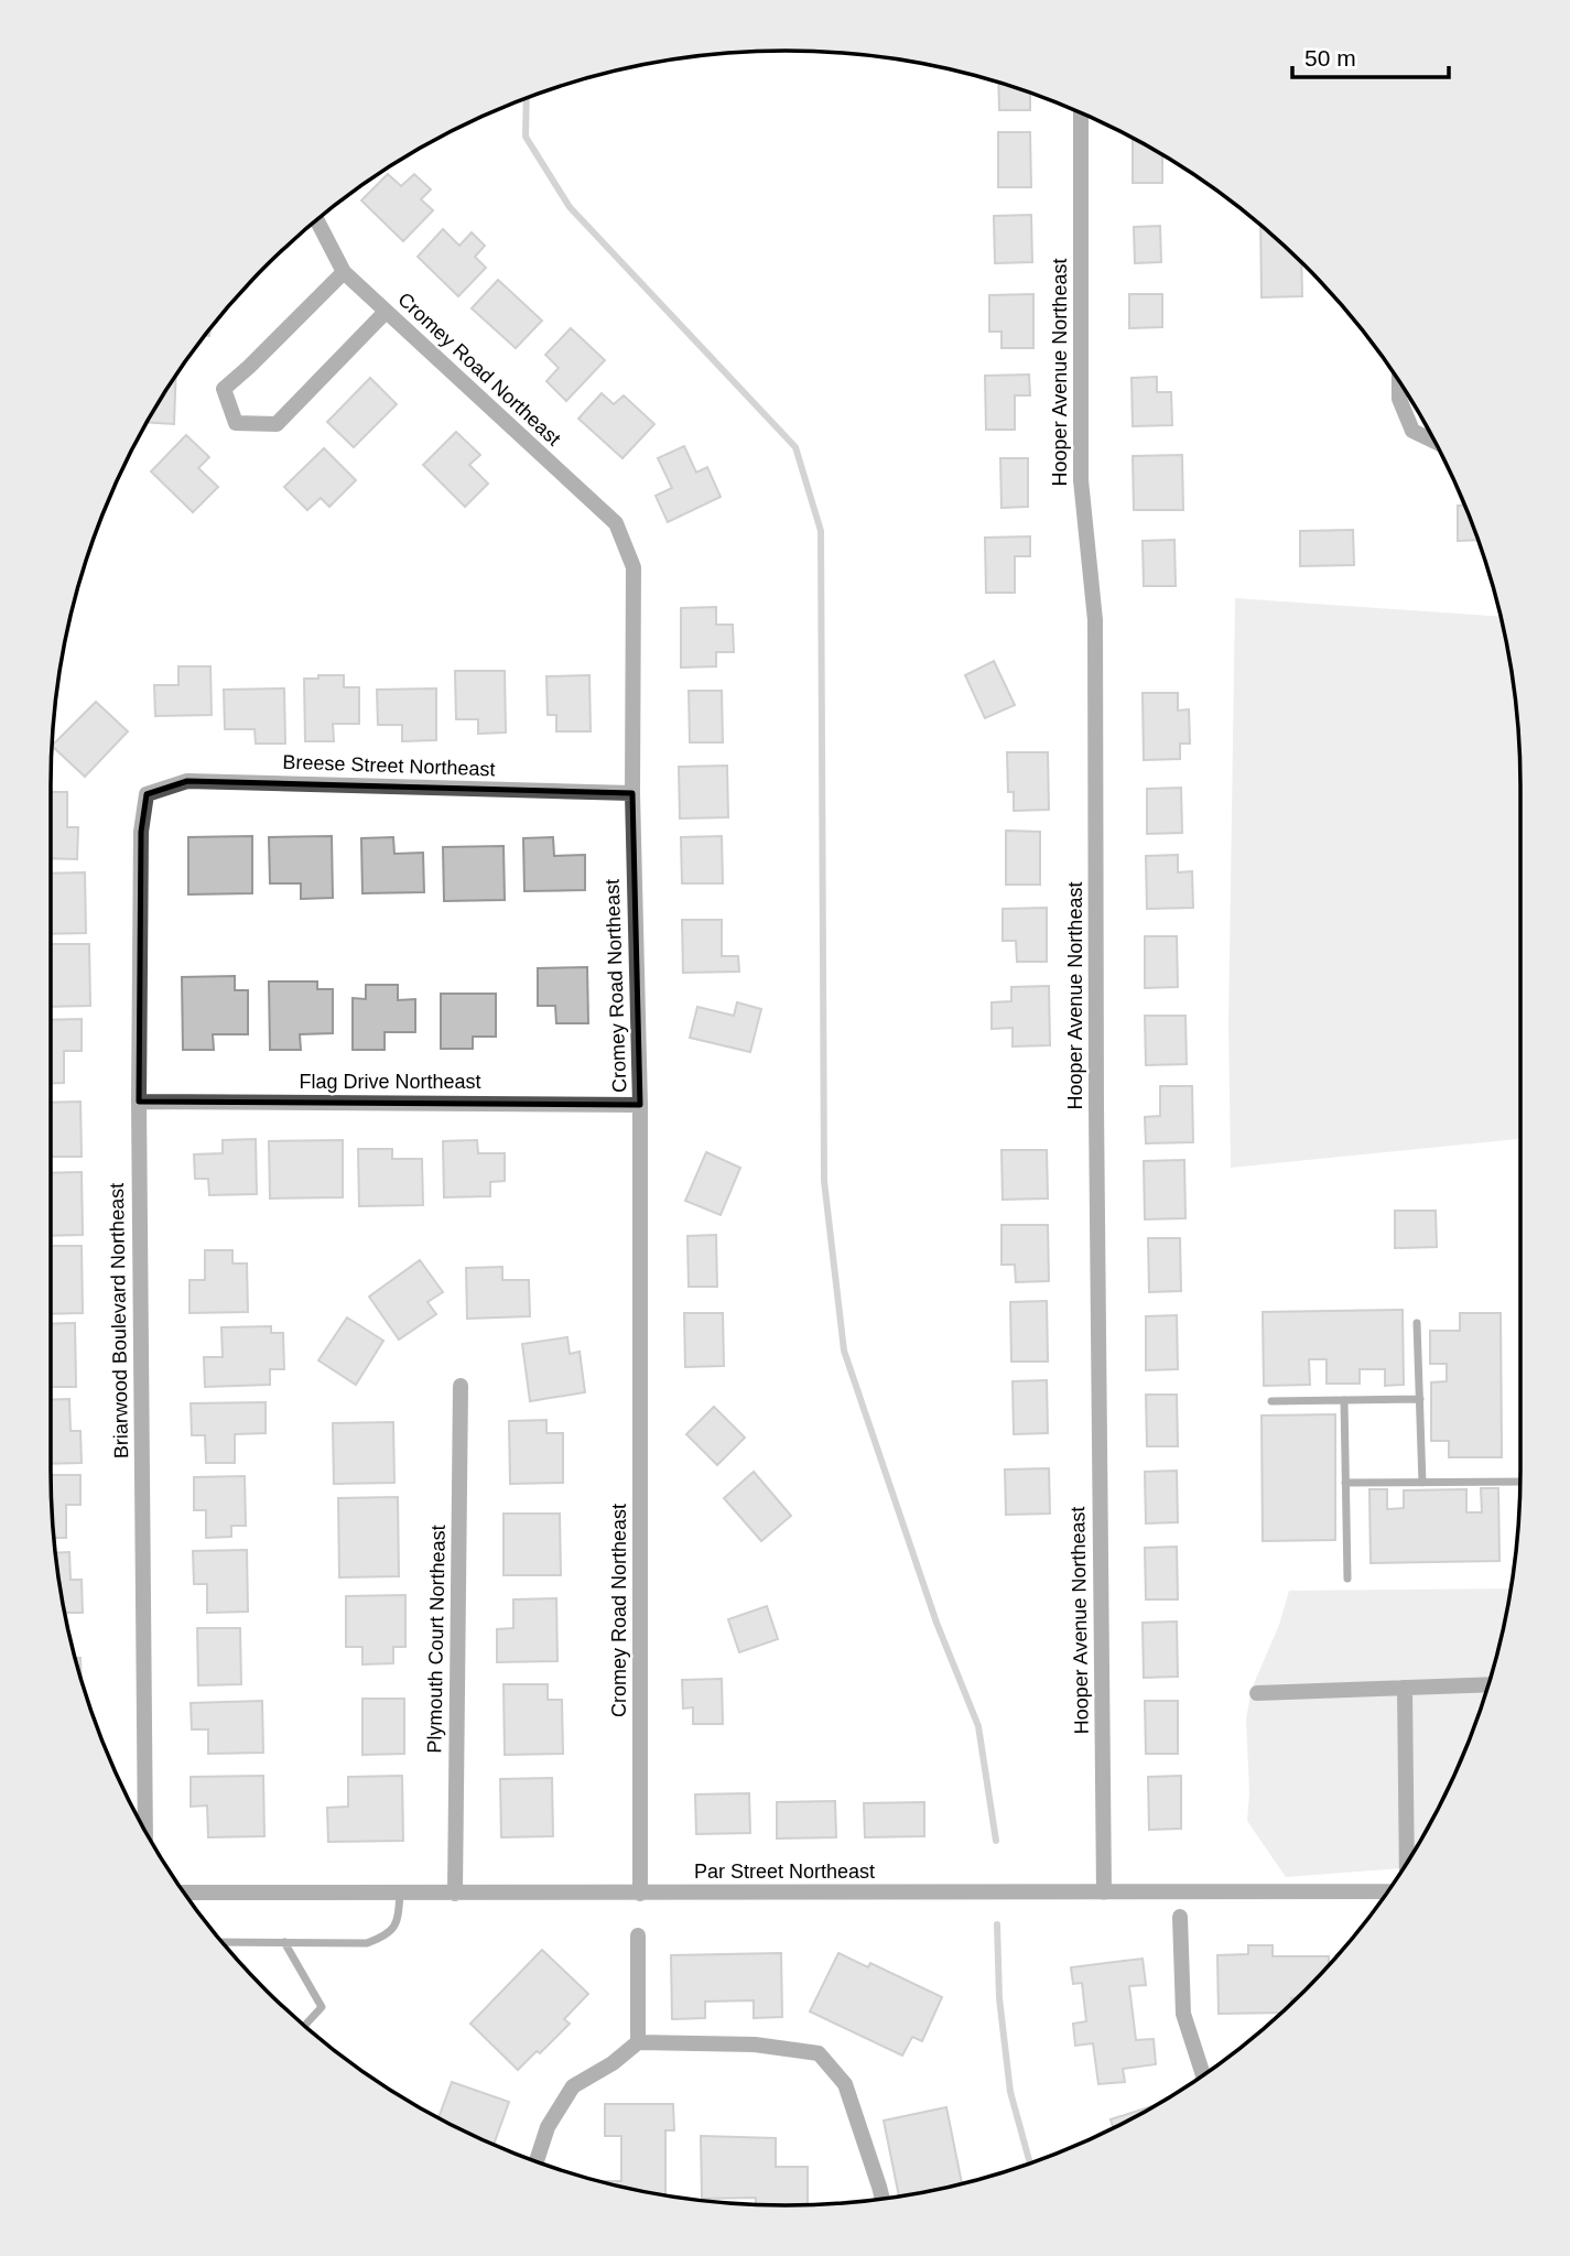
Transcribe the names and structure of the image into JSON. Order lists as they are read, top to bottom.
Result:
{
  "streets": {
    "street": [
      "Cromey Road Northeast",
      "Hooper Avenue Northeast",
      "Breese Street Northeast",
      "Flag Drive Northeast",
      "Briarwood Boulevard Northeast",
      "Plymouth Court Northeast",
      "Par Street Northeast"
    ]
  },
  "crossings": [
    ["Cromey Road Northeast", "Breese Street Northeast"],
    ["Cromey Road Northeast", "Flag Drive Northeast"],
    ["Cromey Road Northeast", "Par Street Northeast"],
    ["Hooper Avenue Northeast", "Par Street Northeast"],
    ["Breese Street Northeast", "Briarwood Boulevard Northeast"],
    ["Flag Drive Northeast", "Briarwood Boulevard Northeast"],
    ["Plymouth Court Northeast", "Par Street Northeast"]
  ],
  "scale_bar": "50 m"
}
